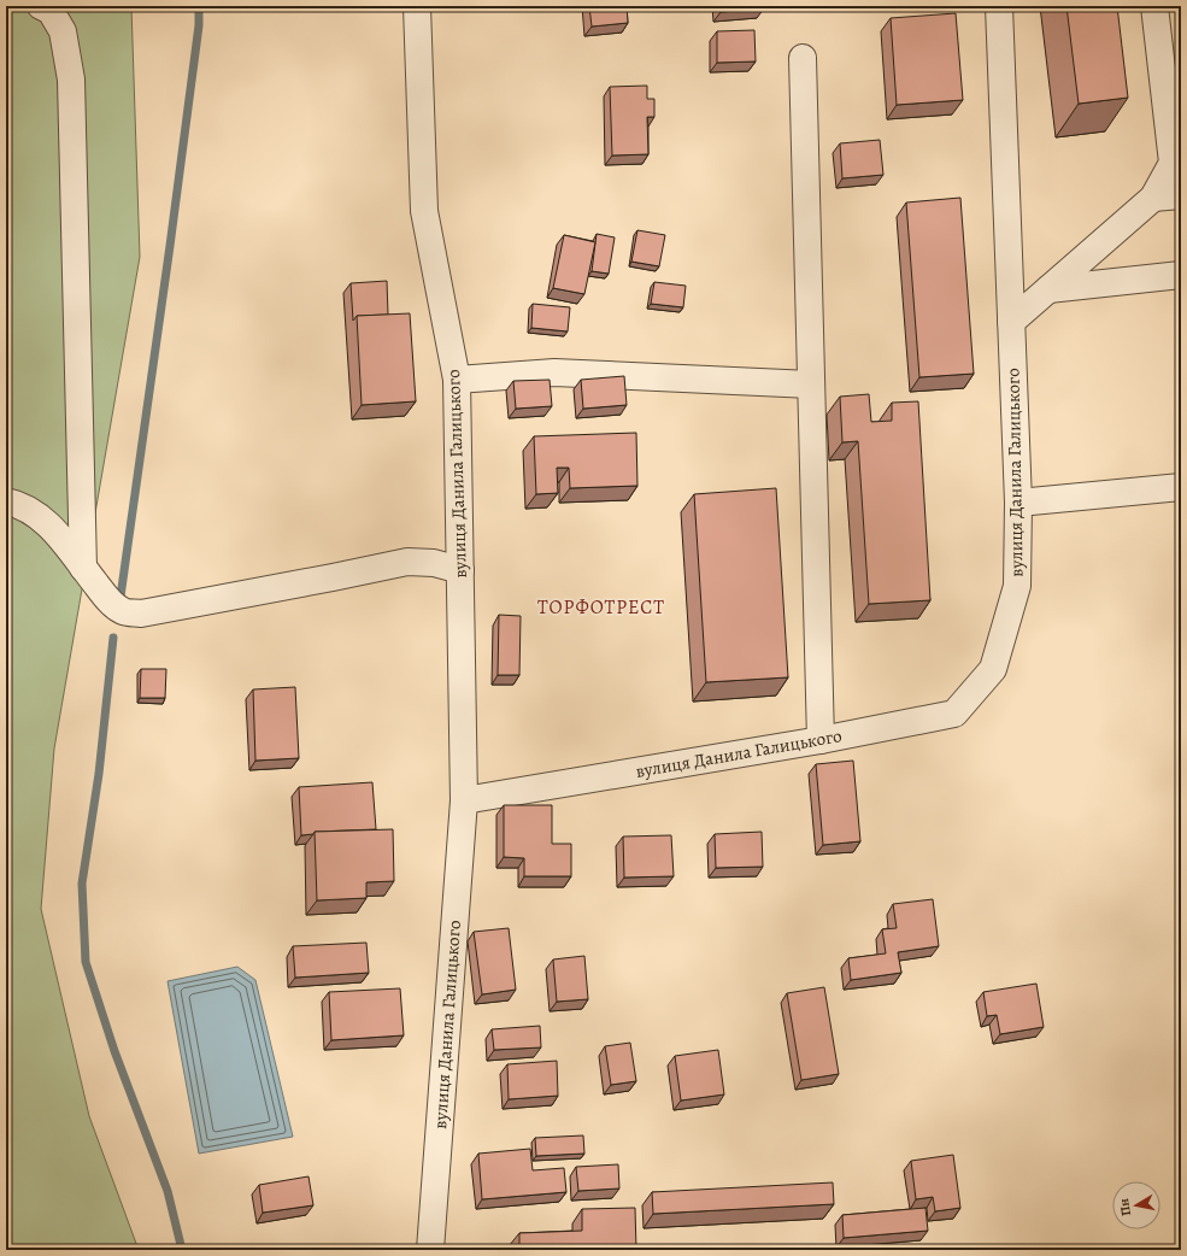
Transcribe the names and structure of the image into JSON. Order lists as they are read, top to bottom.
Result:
{
  "streets": {
    "street": ["вулиця Данила Галицького"]
  },
  "districts": ["ТОРФОТРЕСТ"],
  "north": "left"
}
